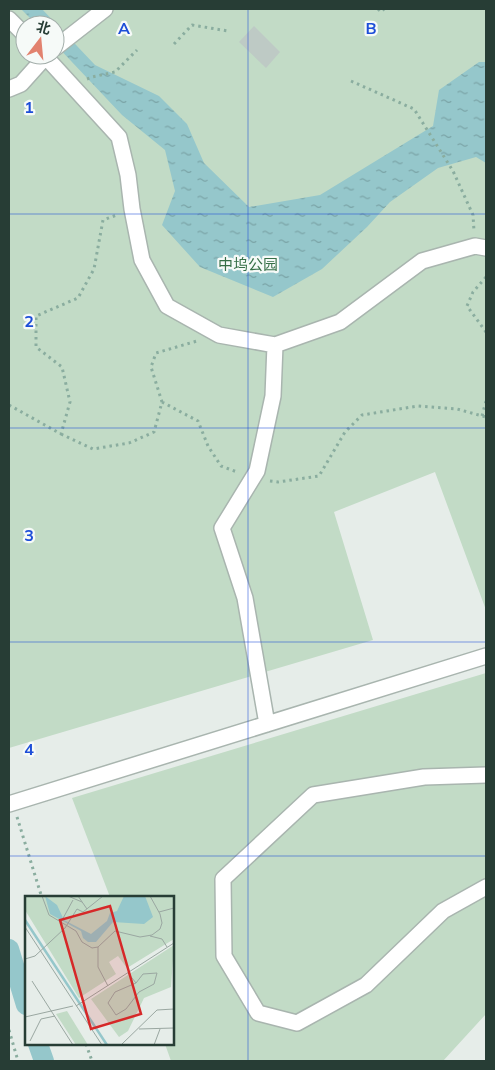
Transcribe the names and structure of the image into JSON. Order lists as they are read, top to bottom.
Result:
{
  "parks": ["中坞公园"],
  "north": "top",
  "grid": {
    "columns": ["A", "B"],
    "rows": [
      "1",
      "2",
      "3",
      "4"
    ]
  }
}
